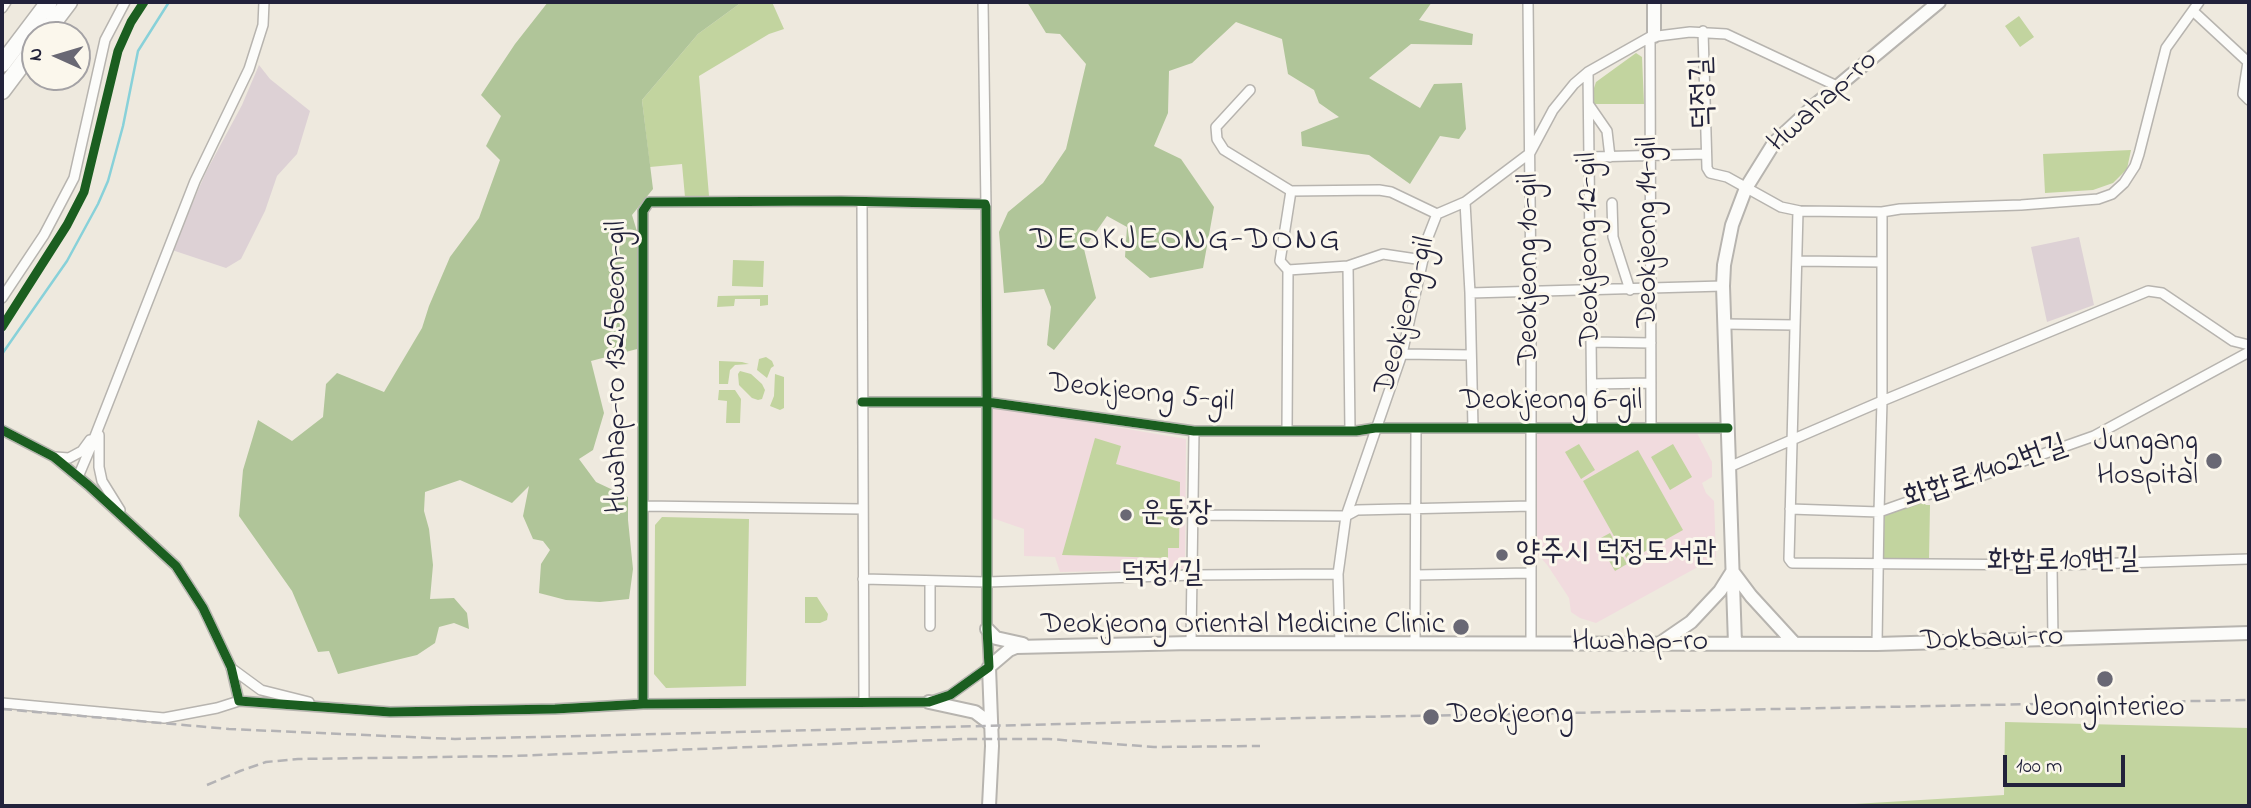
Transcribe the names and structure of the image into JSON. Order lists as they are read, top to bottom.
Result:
{
  "streets": {
    "main road": ["Hwahap-ro", "Dokbawi-ro"],
    "street": [
      "덕정길",
      "Deokjeong 14-gil",
      "Deokjeong 12-gil",
      "Deokjeong 10-gil",
      "Deokjeong-gil",
      "Hwahap-ro 1325beon-gil",
      "Deokjeong 5-gil",
      "Deokjeong 6-gil",
      "화합로1402번길",
      "화합로109번길",
      "덕정1길"
    ]
  },
  "crossings": [
    ["덕정길", "Hwahap-ro"],
    ["덕정길", "Deokjeong 14-gil"],
    ["덕정길", "Deokjeong 12-gil"],
    ["덕정길", "Deokjeong-gil"],
    ["Hwahap-ro", "Deokjeong 10-gil"],
    ["Hwahap-ro", "Deokjeong-gil"],
    ["Hwahap-ro", "Deokjeong 6-gil"],
    ["Hwahap-ro", "Dokbawi-ro"],
    ["Deokjeong 14-gil", "Deokjeong-gil"],
    ["Deokjeong 14-gil", "Deokjeong 6-gil"],
    ["Deokjeong 12-gil", "Deokjeong-gil"],
    ["Deokjeong 12-gil", "Deokjeong 6-gil"],
    ["Deokjeong 10-gil", "Deokjeong-gil"],
    ["Deokjeong 10-gil", "Deokjeong 6-gil"],
    ["Deokjeong-gil", "Deokjeong 5-gil"],
    ["Deokjeong-gil", "Deokjeong 6-gil"],
    ["Deokjeong-gil", "덕정1길"],
    ["Deokjeong 5-gil", "Deokjeong 6-gil"],
    ["화합로1402번길", "화합로109번길"],
    ["화합로1402번길", "Dokbawi-ro"]
  ],
  "districts": ["DEOKJEONG-DONG"],
  "places": [
    "Jungang Hospital",
    "운동장",
    "양주시 덕정도서관",
    "Deokjeong Oriental Medicine Clinic",
    "Jeonginterieo",
    "Deokjeong"
  ],
  "scale_bar": "100 m",
  "north": "left"
}
